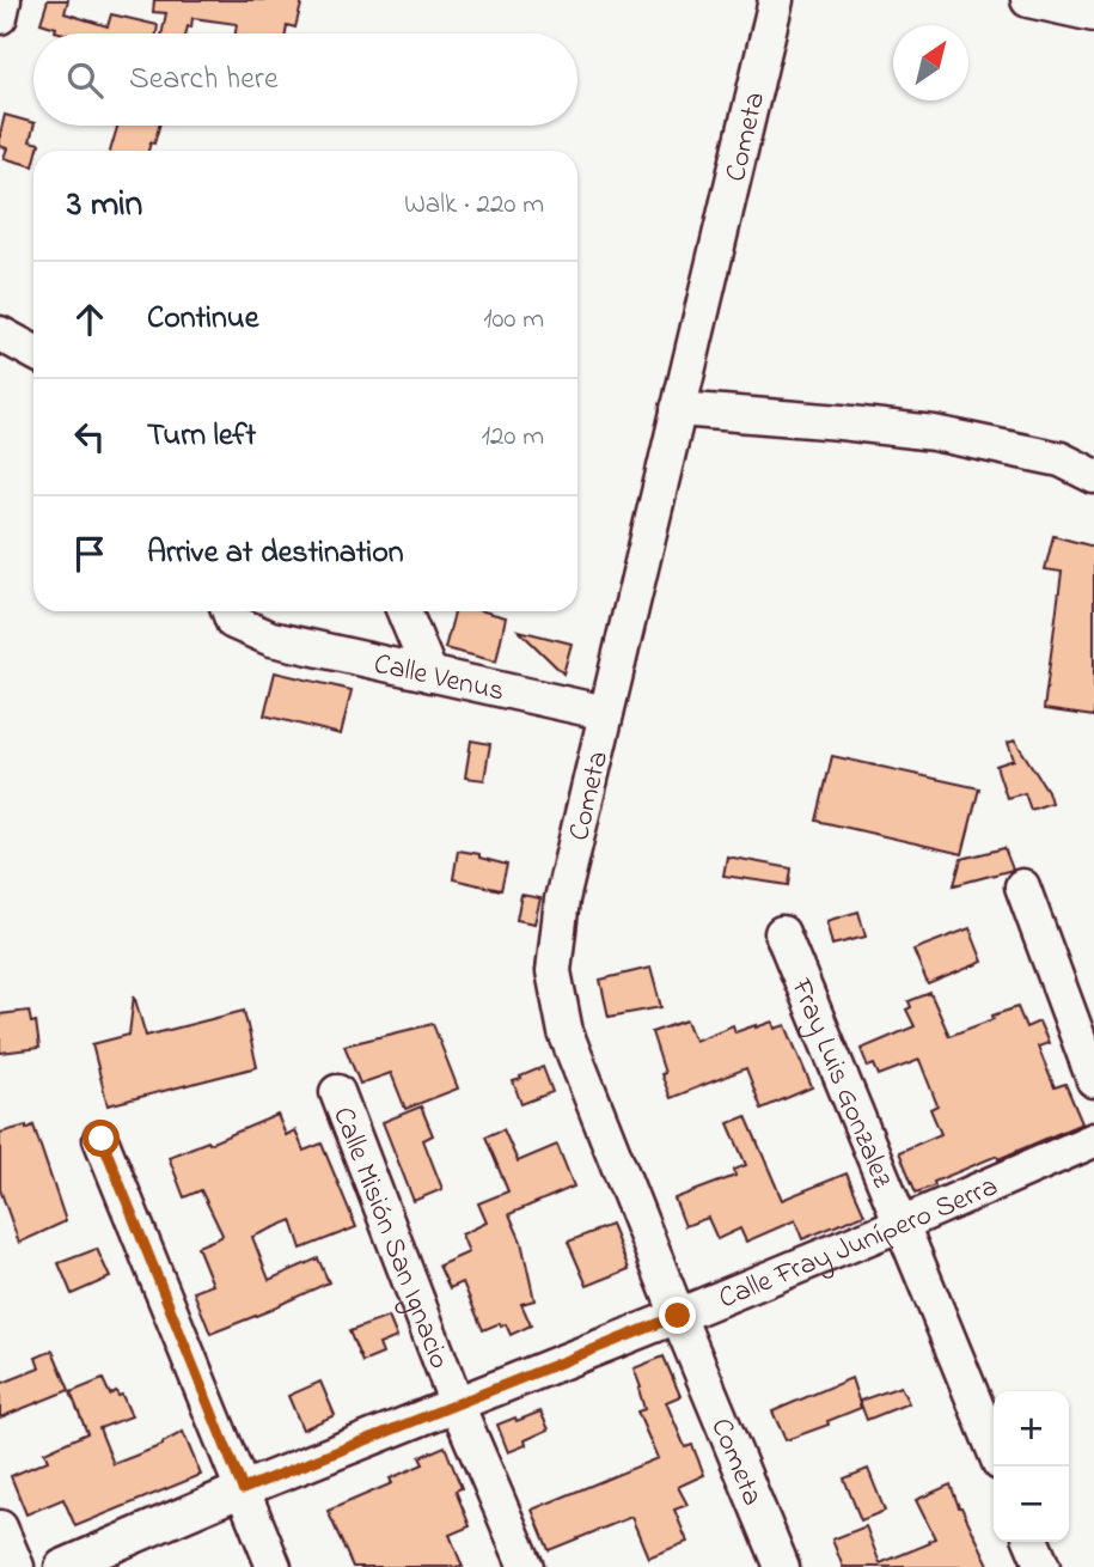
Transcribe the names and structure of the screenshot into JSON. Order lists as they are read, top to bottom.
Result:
{
  "streets": {
    "street": [
      "Cometa",
      "Calle Venus",
      "Fray Luis Gonzalez",
      "Calle Misión San Ignacio",
      "Calle Fray Junípero Serra"
    ]
  },
  "crossings": [
    ["Cometa", "Calle Venus"],
    ["Cometa", "Calle Fray Junípero Serra"],
    ["Fray Luis Gonzalez", "Calle Fray Junípero Serra"],
    ["Calle Misión San Ignacio", "Calle Fray Junípero Serra"]
  ],
  "north": "top right",
  "page": {
    "search": "Search here",
    "heading": ["3 min", "Walk · 220 m"],
    "list": [
      ["Continue", "100 m"],
      ["Turn left", "120 m"],
      "Arrive at destination"
    ],
    "map_buttons": ["+", "−"]
  }
}
